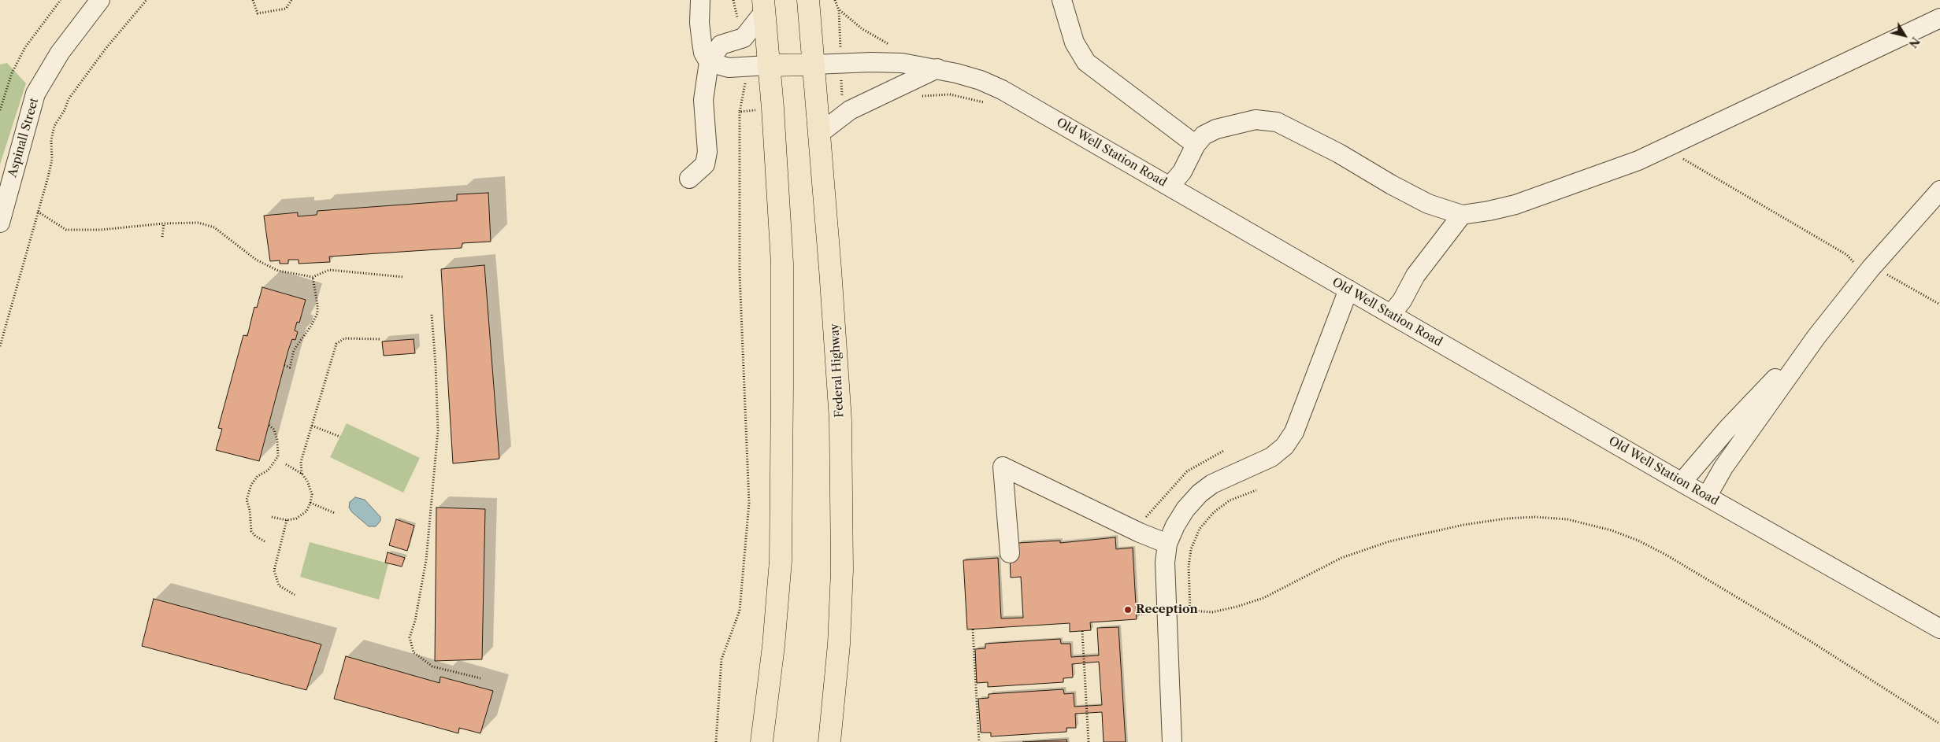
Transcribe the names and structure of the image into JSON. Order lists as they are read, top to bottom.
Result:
{
  "streets": {
    "highway": ["Federal Highway"],
    "street": ["Aspinall Street", "Old Well Station Road"]
  },
  "crossings": [
    ["Old Well Station Road", "Federal Highway"]
  ],
  "places": ["Reception"],
  "north": "bottom right"
}
